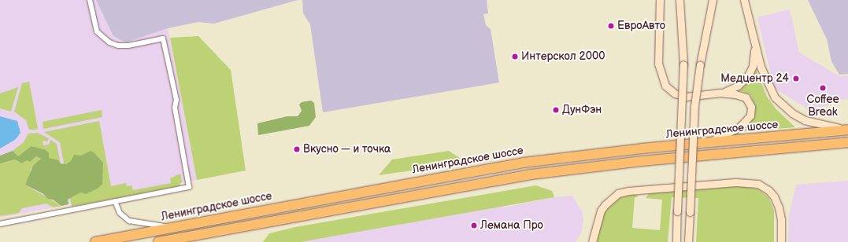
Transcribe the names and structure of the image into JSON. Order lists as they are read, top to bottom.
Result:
{
  "streets": {
    "highway": ["Ленинградское шоссе"]
  },
  "places": [
    "ЕвроАвто",
    "Интерскол 2000",
    "Медцентр 24",
    "Coffee Break",
    "ДунФэн",
    "Вкусно — и точка",
    "Лемана Про"
  ]
}
